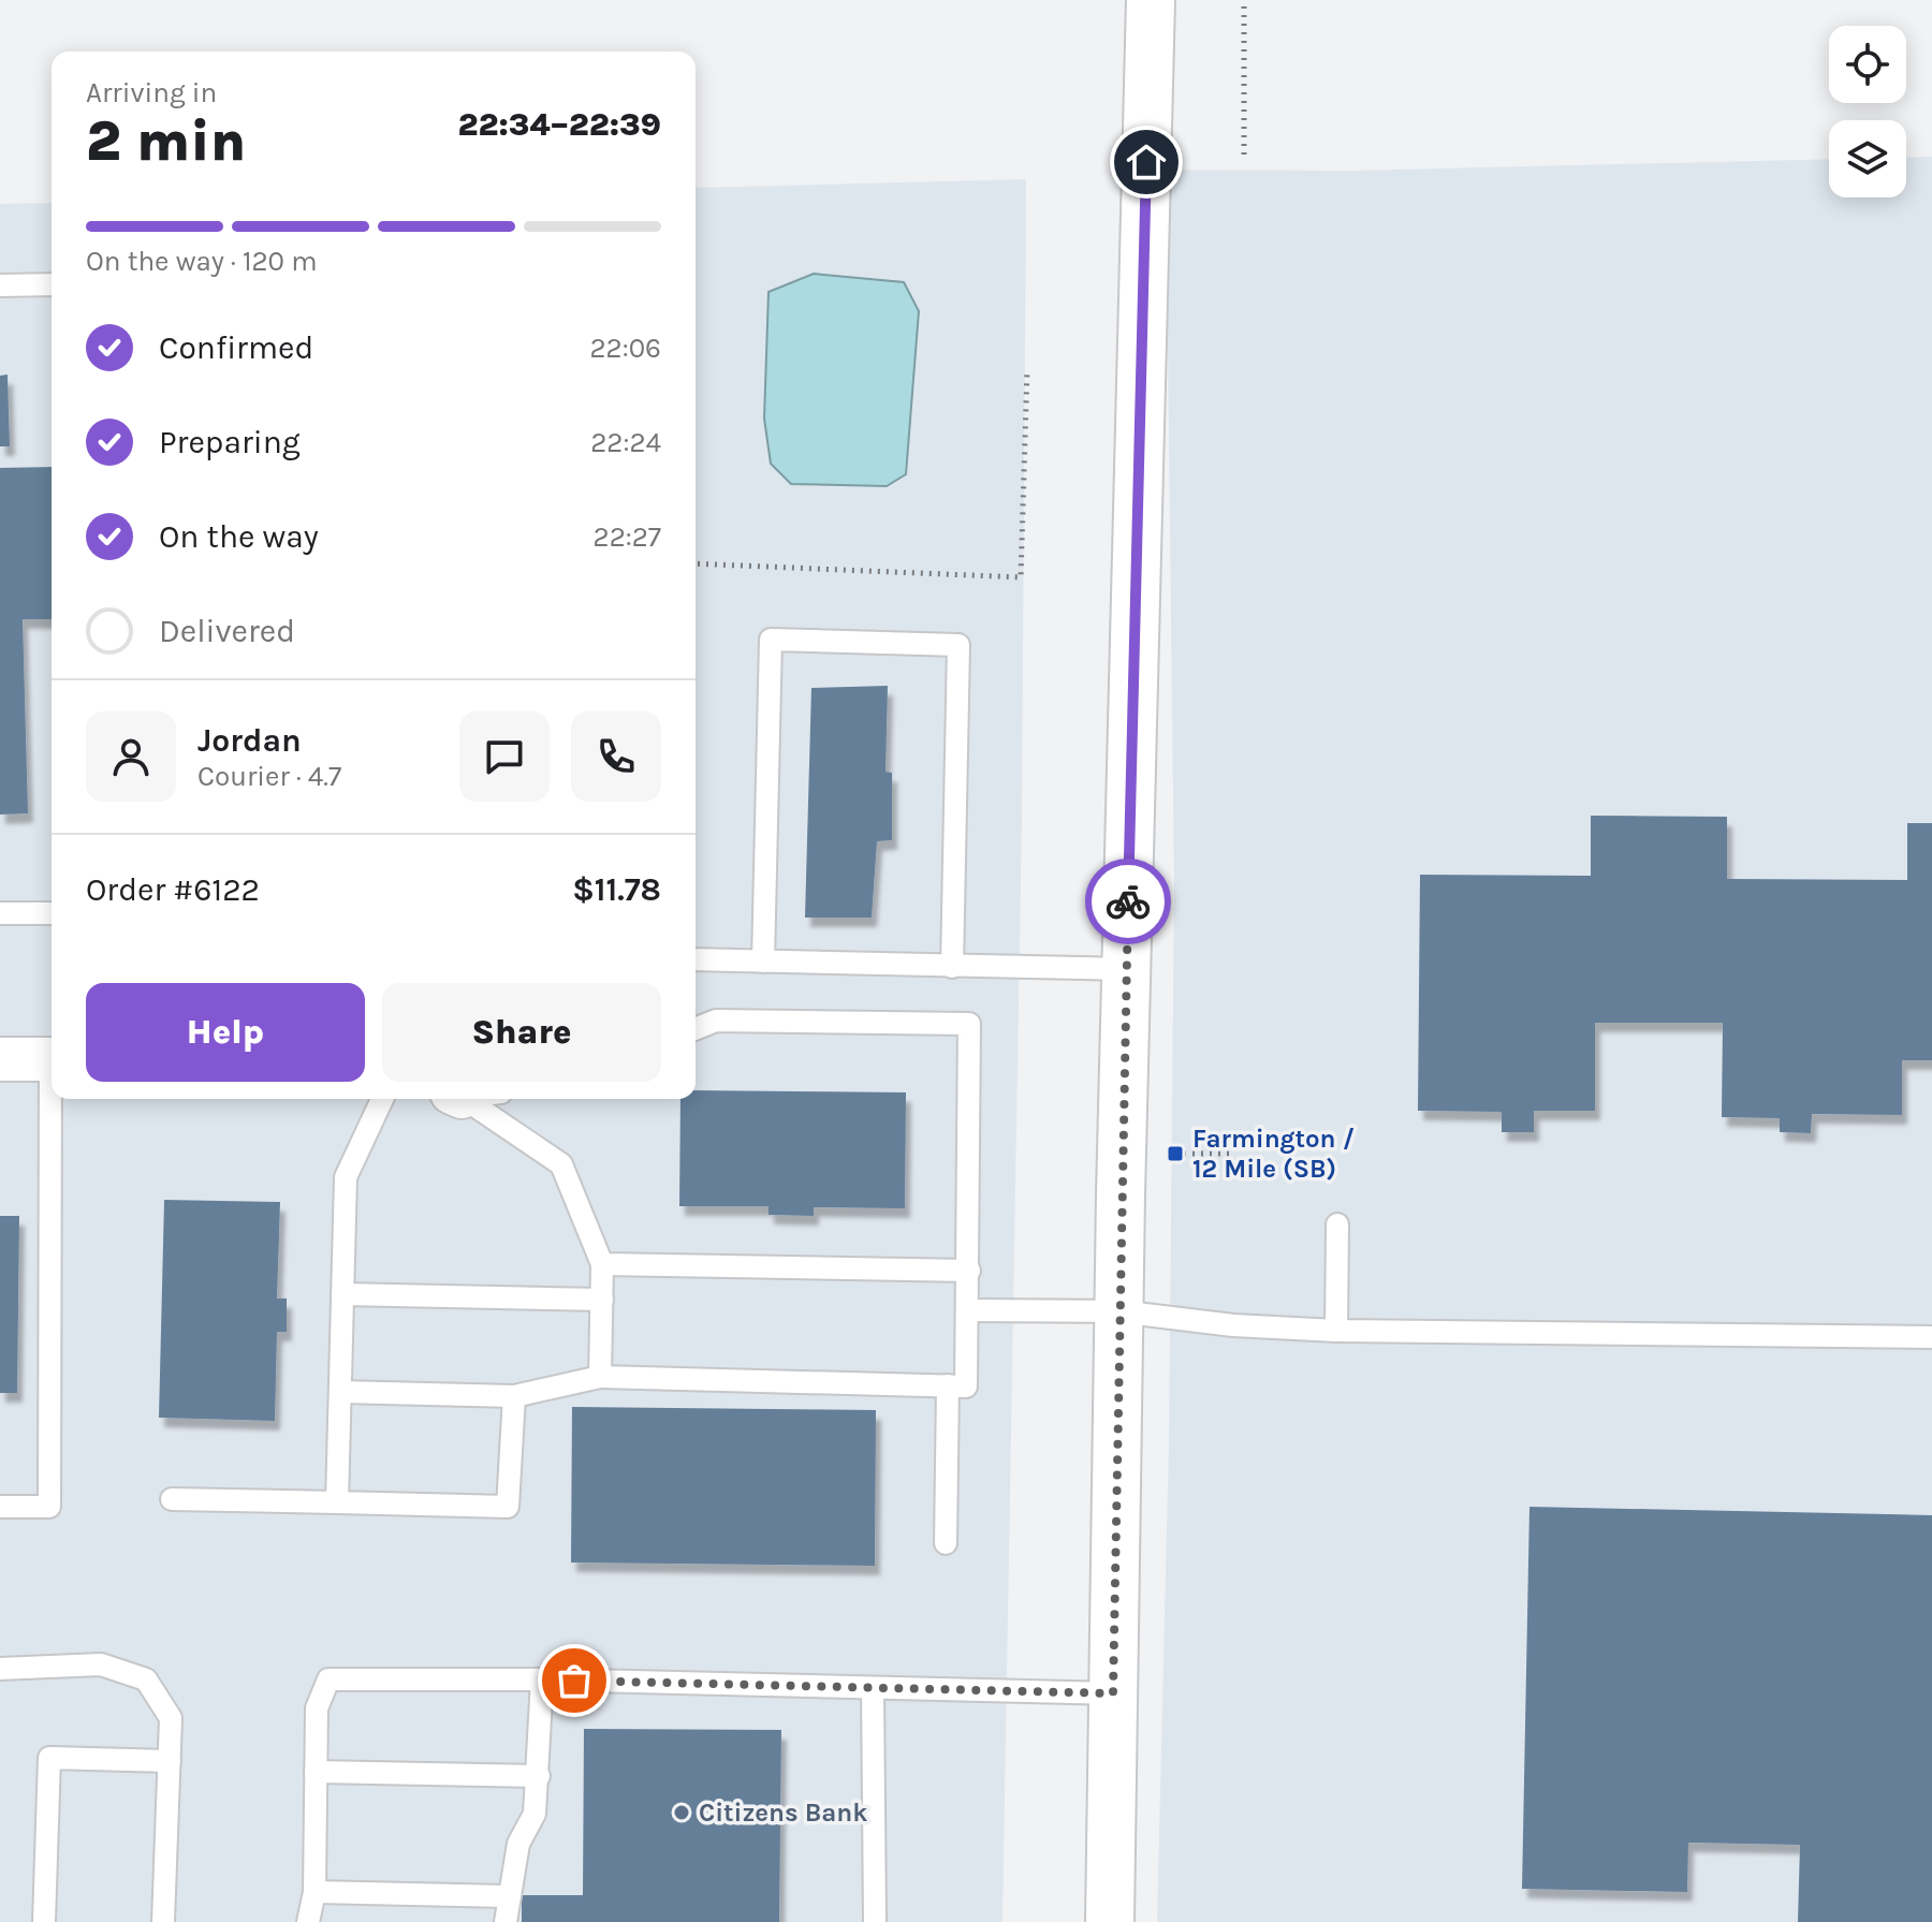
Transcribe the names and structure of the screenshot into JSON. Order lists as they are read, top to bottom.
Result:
{
  "places": {
    "transit": ["Farmington / 12 Mile (SB)"],
    "other": ["Citizens Bank"]
  },
  "page": {
    "heading": ["2 min", "Arriving in", "22:34–22:39"],
    "panel": [
      "Jordan",
      "Courier · 4.7",
      "Order #6122",
      "$11.78"
    ],
    "bar": "On the way · 120 m",
    "list": [
      ["Confirmed", "22:06"],
      ["Preparing", "22:24"],
      ["On the way", "22:27"],
      "Delivered"
    ],
    "buttons": ["Help", "Share"]
  }
}
